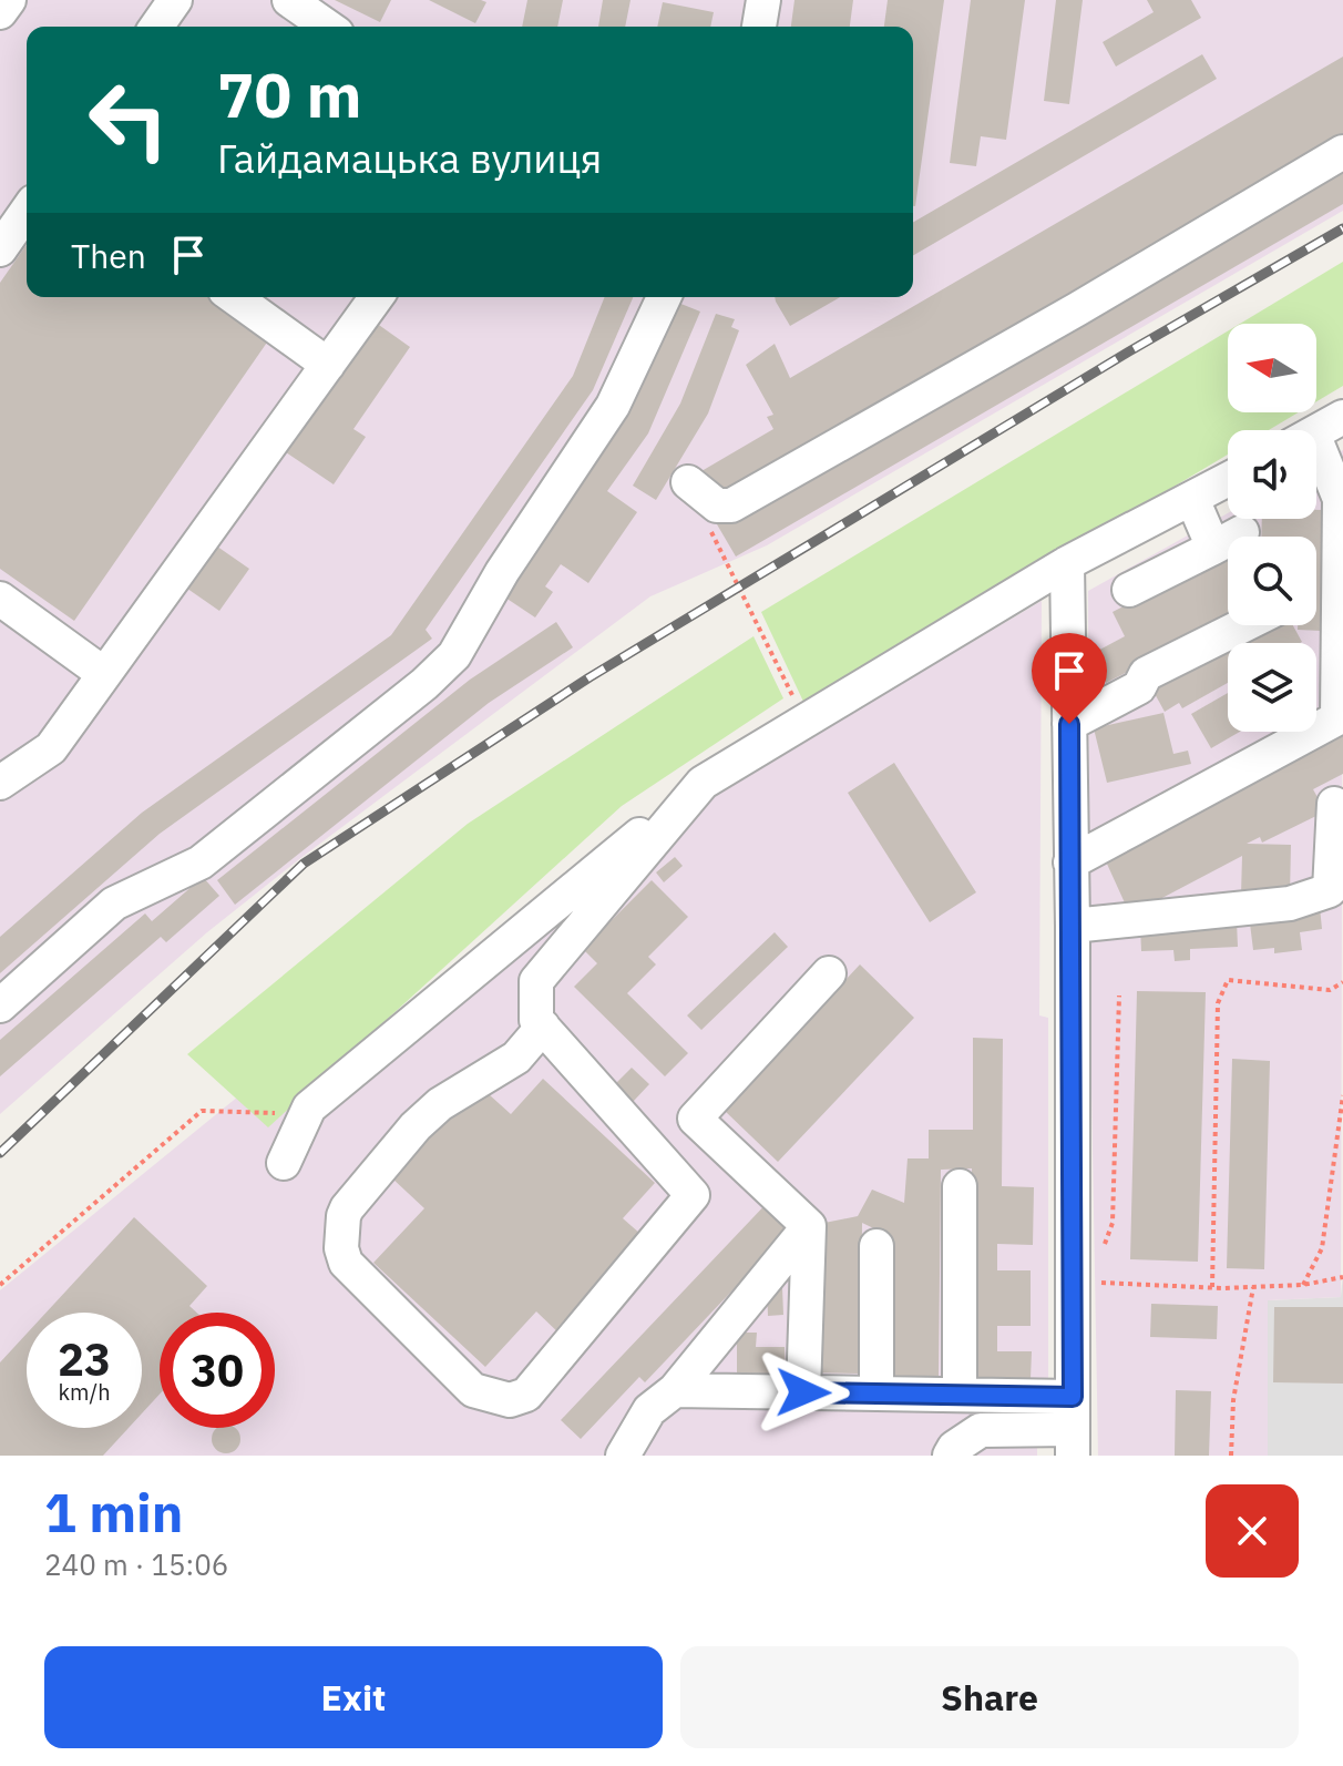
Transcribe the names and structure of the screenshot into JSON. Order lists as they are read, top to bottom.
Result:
{
  "north": "left",
  "page": {
    "turn": ["70 m", "Гайдамацька вулиця"],
    "then": "Then",
    "speed": "23 km/h",
    "limit": "30",
    "heading": ["1 min", "240 m · 15:06"],
    "buttons": ["Exit", "Share"]
  }
}
